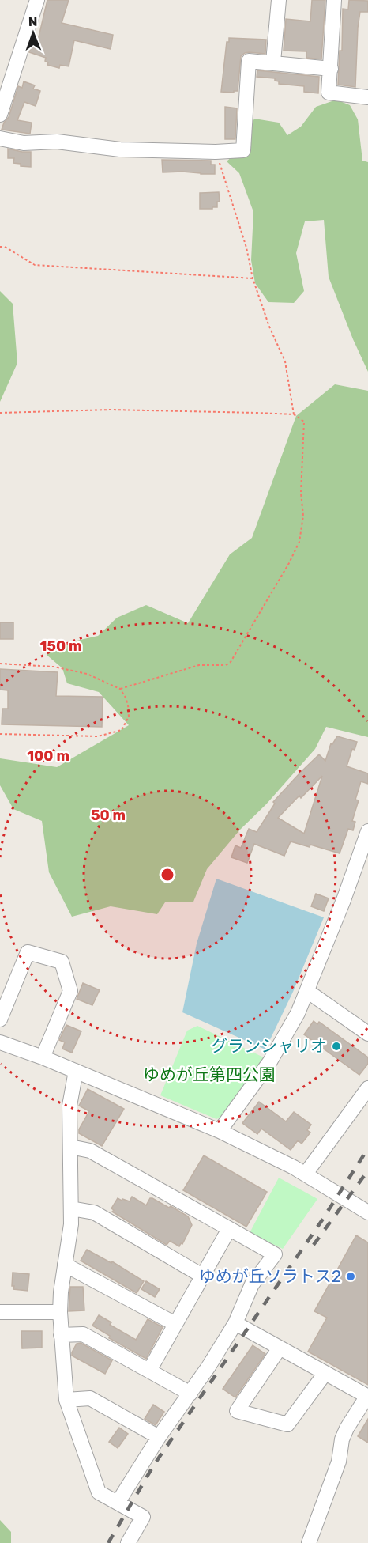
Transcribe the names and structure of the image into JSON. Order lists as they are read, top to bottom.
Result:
{
  "parks": ["ゆめが丘第四公園"],
  "places": ["グランシャリオ", "ゆめが丘ソラトス2"],
  "north": "top",
  "rings": ["150 m", "100 m", "50 m"]
}
